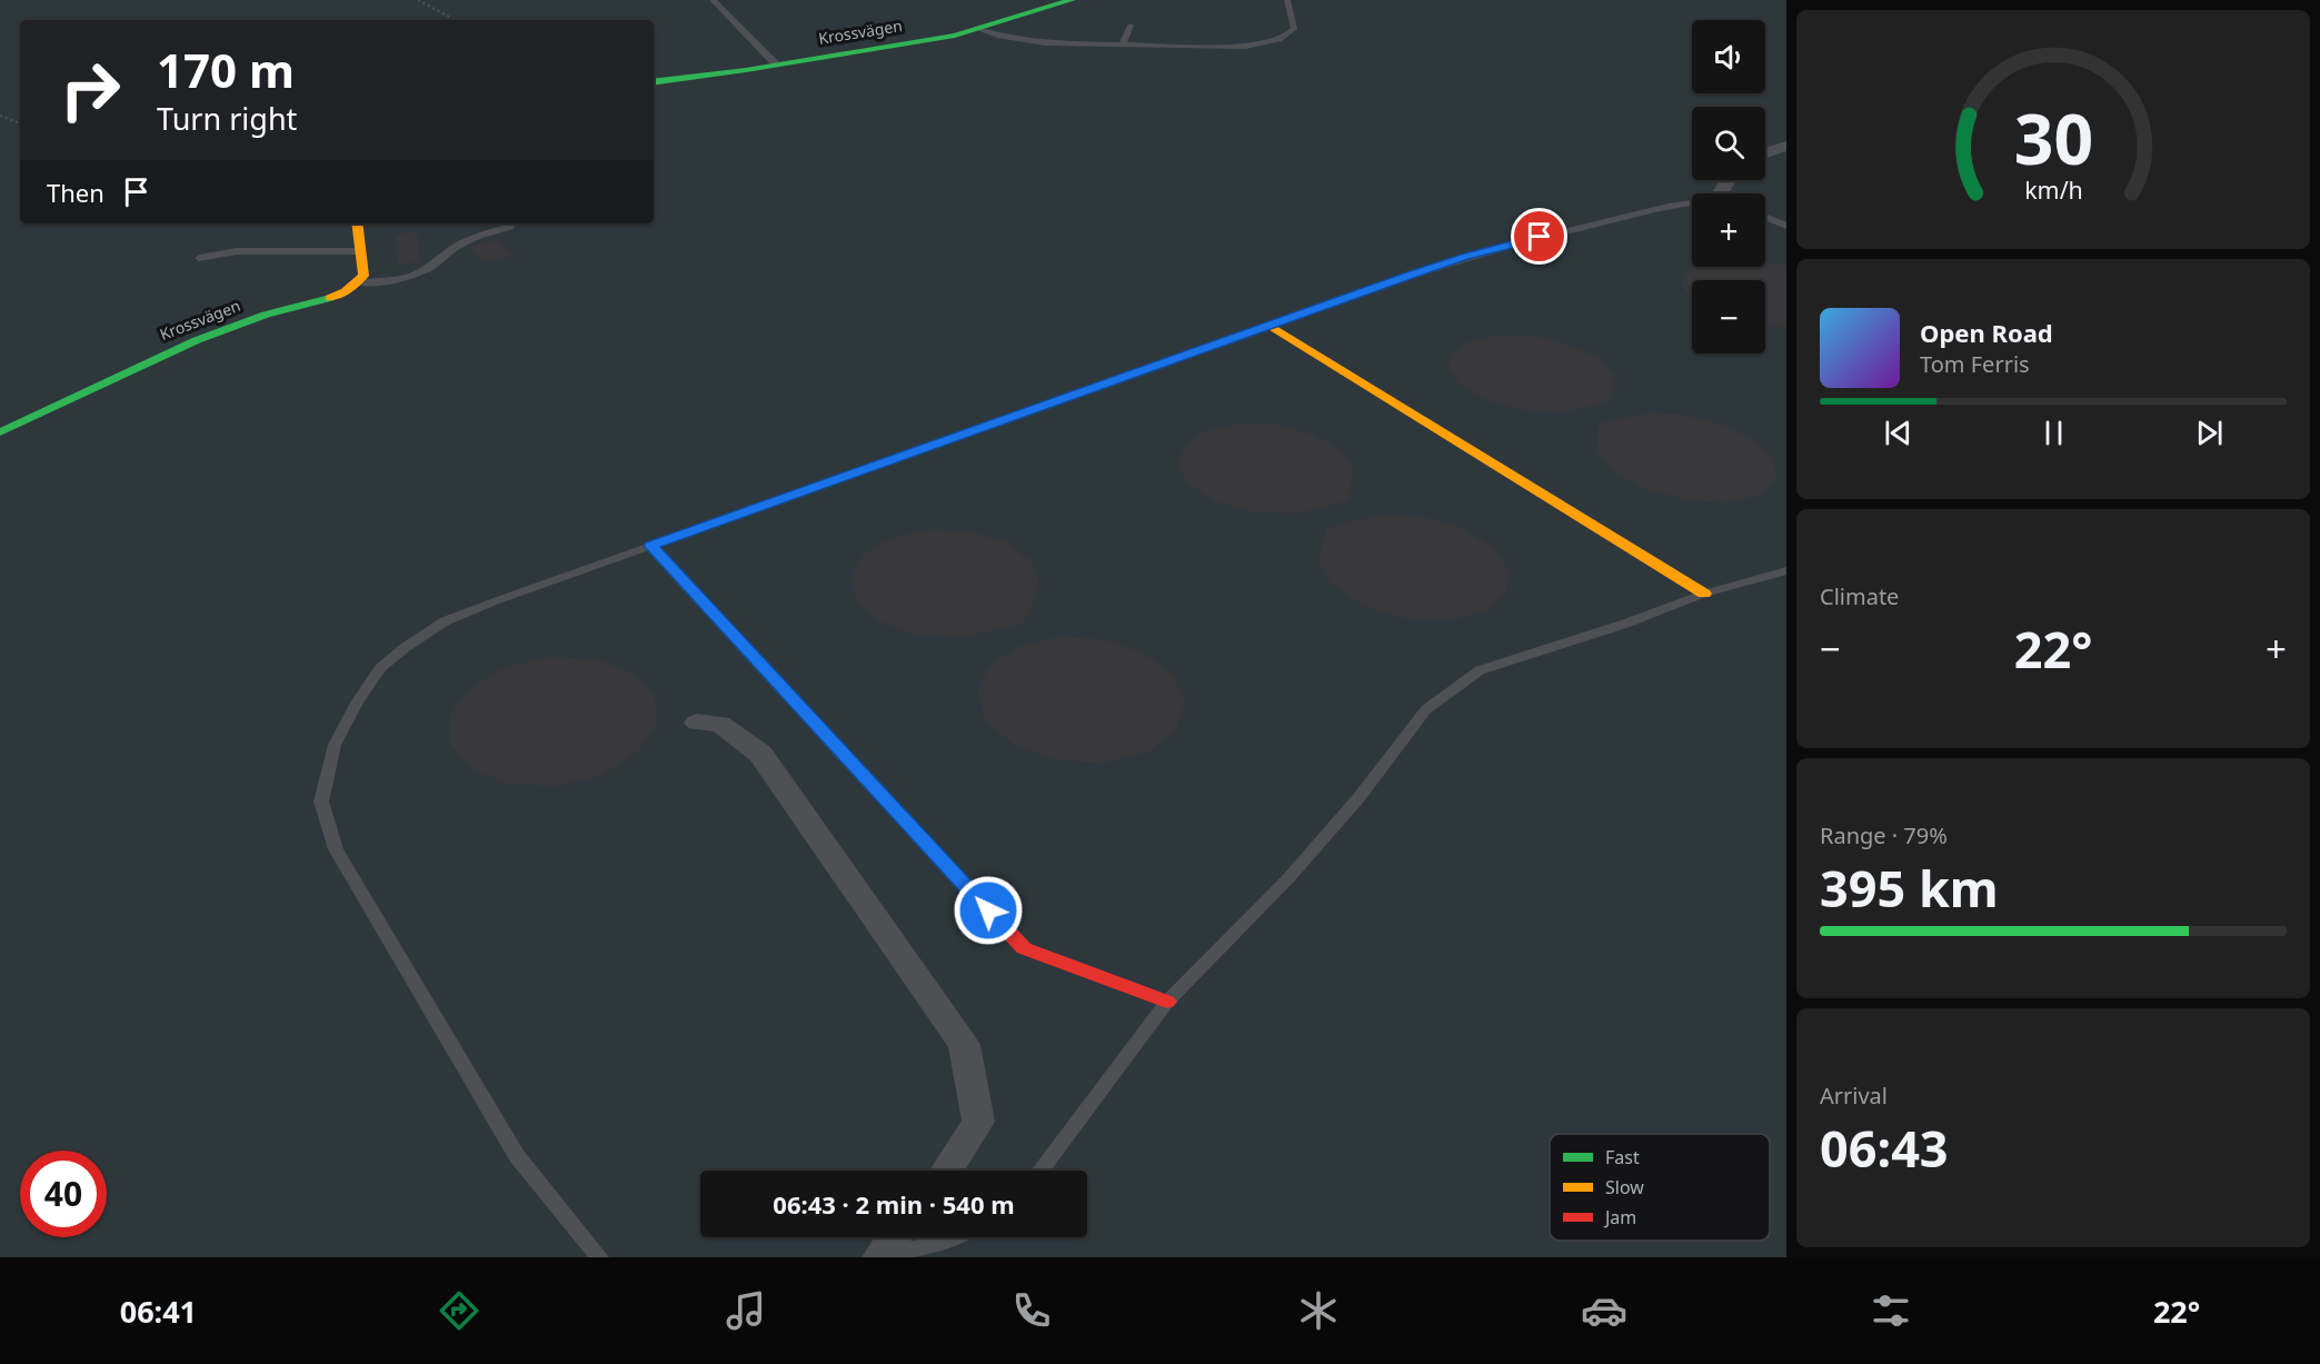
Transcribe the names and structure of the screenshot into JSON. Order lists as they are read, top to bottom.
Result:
{
  "streets": {
    "street": ["Krossvägen"]
  },
  "legend": ["Fast", "Slow", "Jam"],
  "page": {
    "map_buttons": ["+", "−"],
    "turn": ["170 m", "Turn right"],
    "then": "Then",
    "song": ["Open Road", "Tom Ferris"],
    "tile": [
      "Climate",
      ["Range · 79%", "395 km"],
      ["Arrival", "06:43"]
    ],
    "heat": ["−", "22°", "+"],
    "limit": "40",
    "trip": "06:43 · 2 min · 540 m",
    "tabs": ["06:41", "22°"],
    "gauge": ["30", "km/h"]
  }
}
